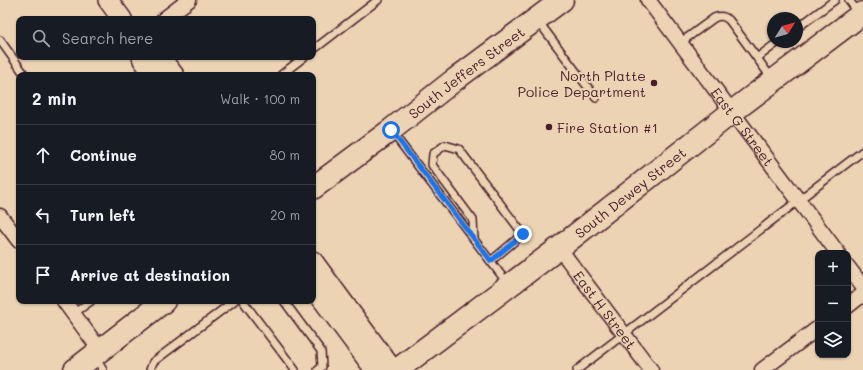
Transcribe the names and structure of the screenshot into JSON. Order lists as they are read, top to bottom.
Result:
{
  "streets": {
    "highway": ["South Jeffers Street", "South Dewey Street"],
    "street": ["East G Street", "East H Street"]
  },
  "crossings": [
    ["East G Street", "South Dewey Street"],
    ["South Dewey Street", "East H Street"]
  ],
  "places": ["North Platte Police Department", "Fire Station #1"],
  "north": "top right",
  "page": {
    "search": "Search here",
    "heading": ["2 min", "Walk · 100 m"],
    "list": [
      ["Continue", "80 m"],
      ["Turn left", "20 m"],
      "Arrive at destination"
    ],
    "map_buttons": ["+", "−"]
  }
}
